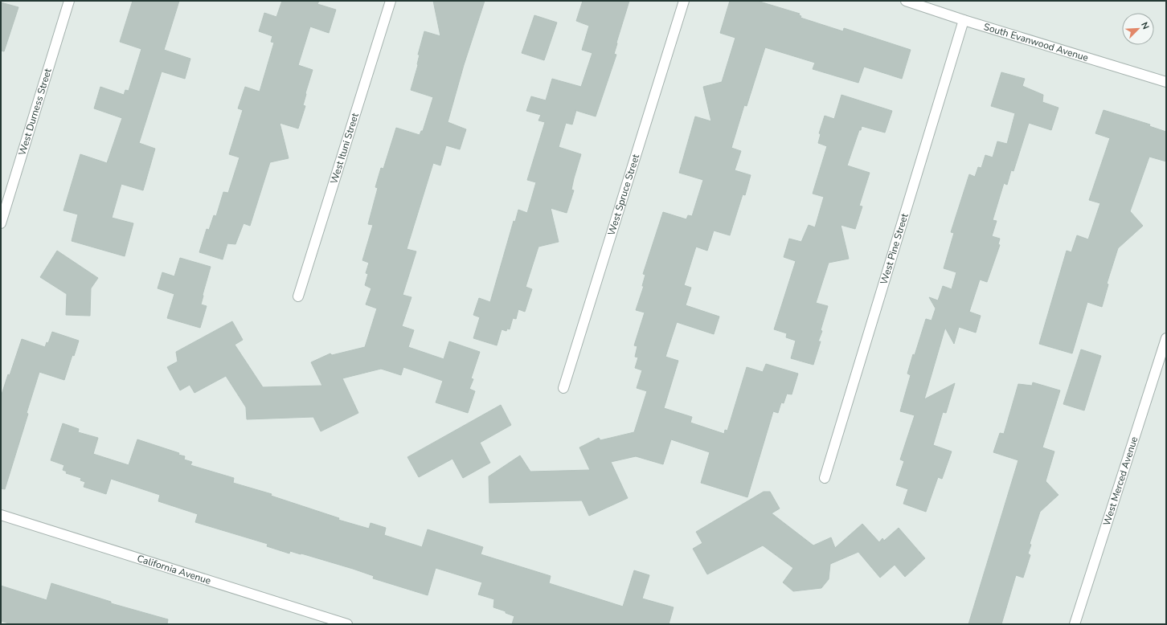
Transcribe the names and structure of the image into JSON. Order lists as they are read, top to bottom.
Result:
{
  "streets": {
    "street": [
      "South Evanwood Avenue",
      "West Durness Street",
      "West Ituni Street",
      "West Spruce Street",
      "West Pine Street",
      "West Merced Avenue",
      "California Avenue"
    ]
  },
  "crossings": [
    ["South Evanwood Avenue", "West Pine Street"]
  ],
  "north": "top right"
}
